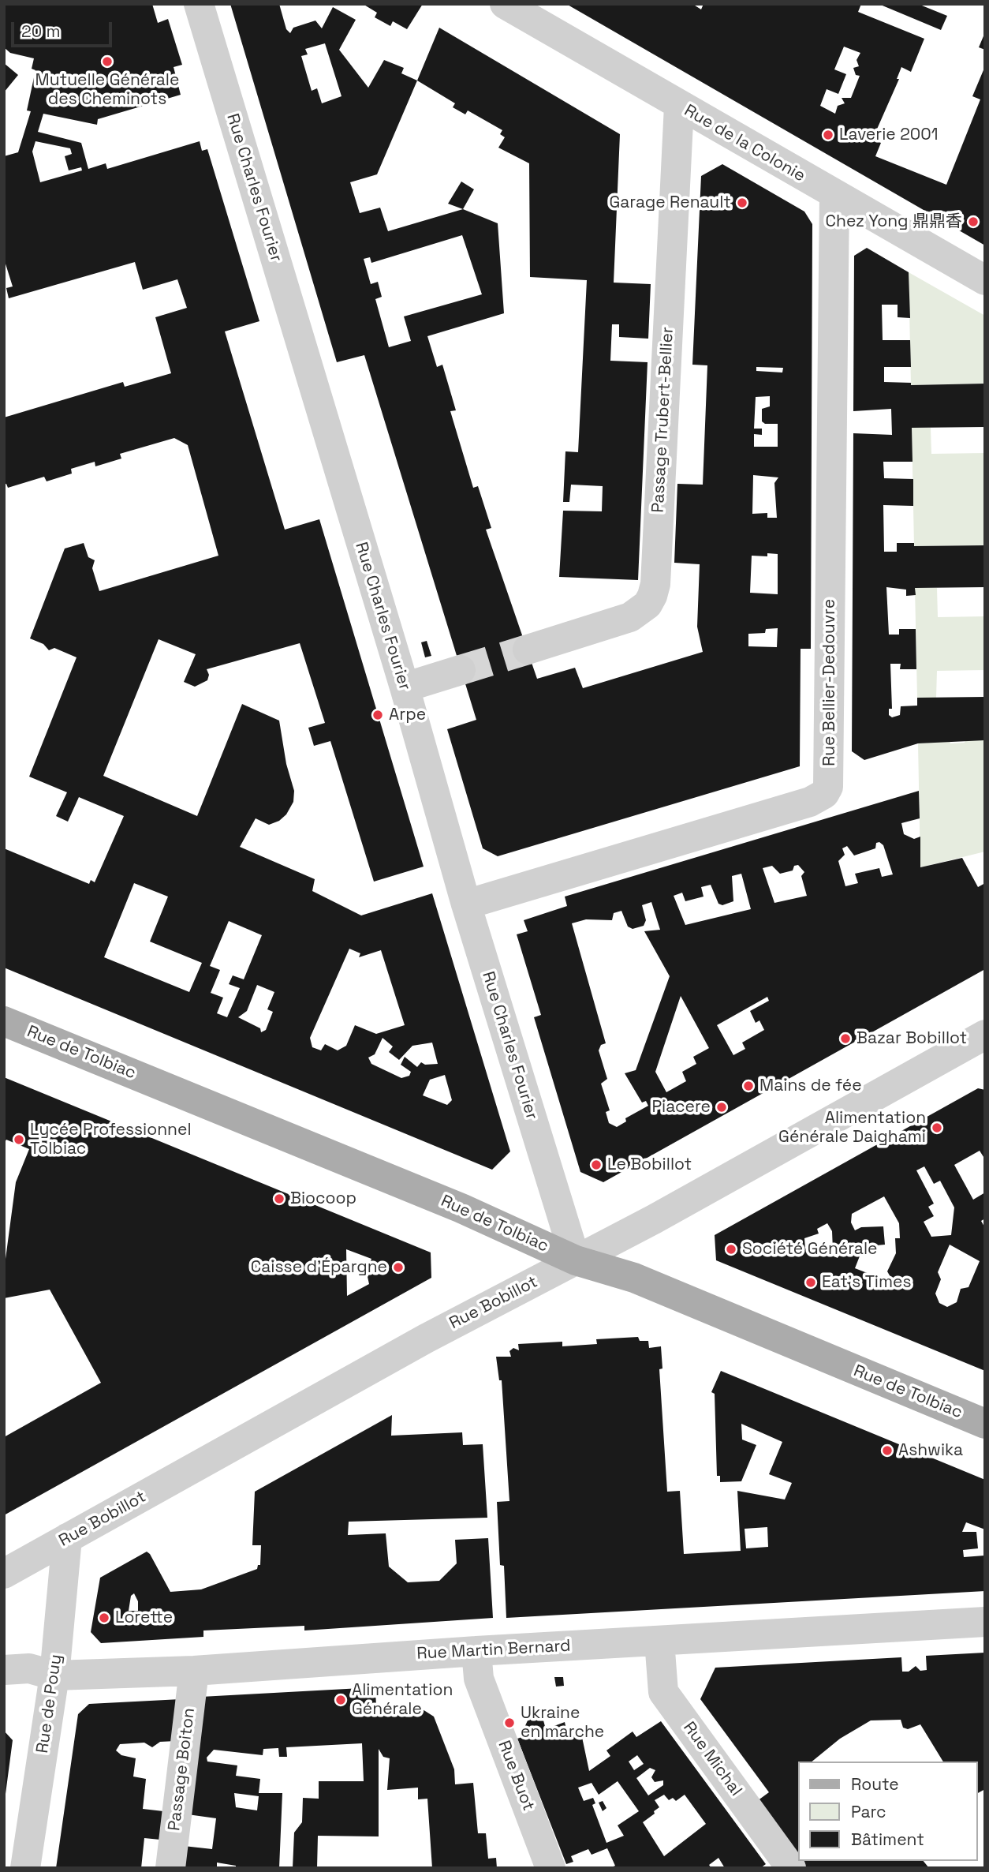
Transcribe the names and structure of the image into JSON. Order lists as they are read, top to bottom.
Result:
{
  "streets": {
    "main road": ["Rue de Tolbiac"],
    "street": [
      "Rue de la Colonie",
      "Rue Charles Fourier",
      "Passage Trubert-Bellier",
      "Rue Bellier-Dedouvre",
      "Rue Bobillot",
      "Rue Martin Bernard",
      "Rue de Pouy",
      "Rue Michal",
      "Passage Boiton",
      "Rue Buot"
    ]
  },
  "crossings": [
    ["Rue de la Colonie", "Passage Trubert-Bellier"],
    ["Rue de la Colonie", "Rue Bellier-Dedouvre"],
    ["Rue Charles Fourier", "Rue Bellier-Dedouvre"],
    ["Rue Charles Fourier", "Rue de Tolbiac"],
    ["Rue Charles Fourier", "Rue Bobillot"],
    ["Rue de Tolbiac", "Rue Bobillot"],
    ["Rue Bobillot", "Rue de Pouy"],
    ["Rue Martin Bernard", "Rue de Pouy"],
    ["Rue Martin Bernard", "Rue Michal"],
    ["Rue Martin Bernard", "Passage Boiton"],
    ["Rue Martin Bernard", "Rue Buot"]
  ],
  "places": [
    "Mutuelle Générale des Cheminots",
    "Laverie 2001",
    "Garage Renault",
    "Chez Yong 鼎鼎香",
    "Arpe",
    "Bazar Bobillot",
    "Mains de fée",
    "Piacere",
    "Alimentation Générale Daighami",
    "Lycée Professionnel Tolbiac",
    "Le Bobillot",
    "Biocoop",
    "Société Générale",
    "Caisse d'Épargne",
    "Eat's Times",
    "Ashwika",
    "Lorette",
    "Alimentation Générale",
    "Ukraine en marche"
  ],
  "legend": ["Route", "Parc", "Bâtiment"],
  "scale_bar": "20 m"
}
